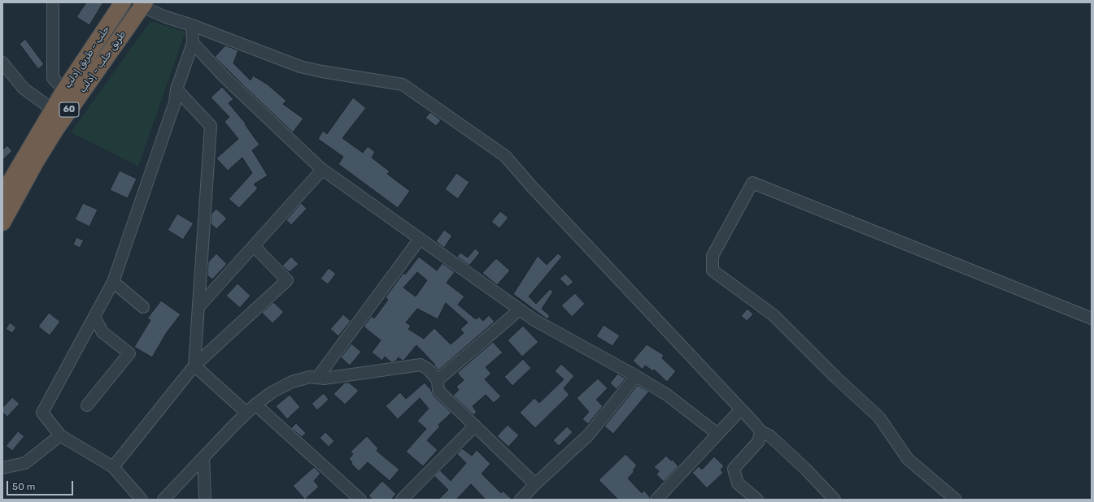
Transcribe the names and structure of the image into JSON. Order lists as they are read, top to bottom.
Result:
{
  "streets": {
    "highway": ["حلب - طريق إدلب", "طريق حلب - إدلب", "60"]
  },
  "scale_bar": "50 m"
}
